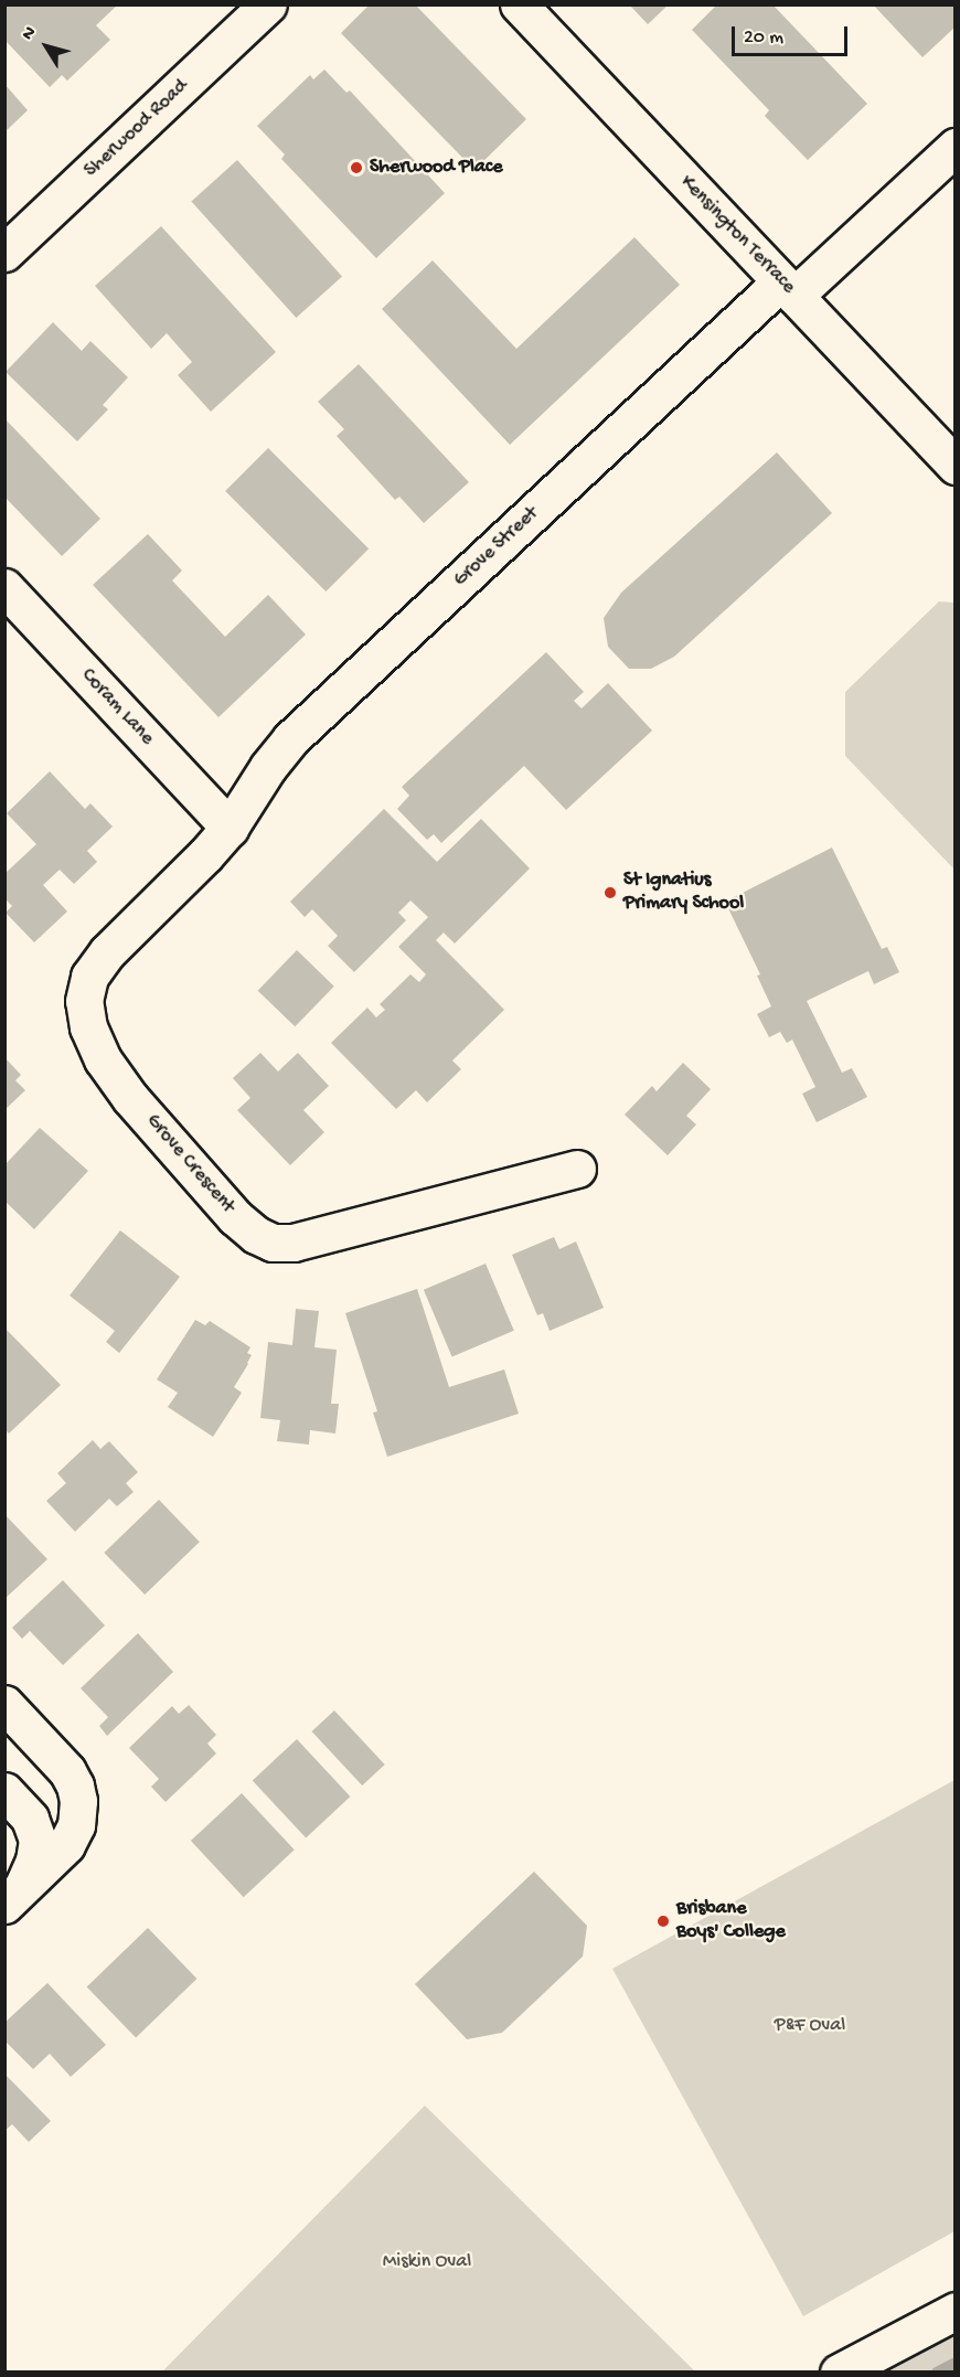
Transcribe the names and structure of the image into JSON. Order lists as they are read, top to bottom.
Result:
{
  "streets": {
    "street": [
      "Sherwood Road",
      "Kensington Terrace",
      "Grove Street",
      "Coram Lane",
      "Grove Crescent"
    ]
  },
  "crossings": [
    ["Kensington Terrace", "Grove Street"],
    ["Grove Street", "Coram Lane"],
    ["Grove Street", "Grove Crescent"],
    ["Coram Lane", "Grove Crescent"]
  ],
  "parks": ["P&F Oval", "Miskin Oval"],
  "places": ["Sherwood Place", "St Ignatius Primary School", "Brisbane Boys' College"],
  "scale_bar": "20 m",
  "north": "top left"
}
